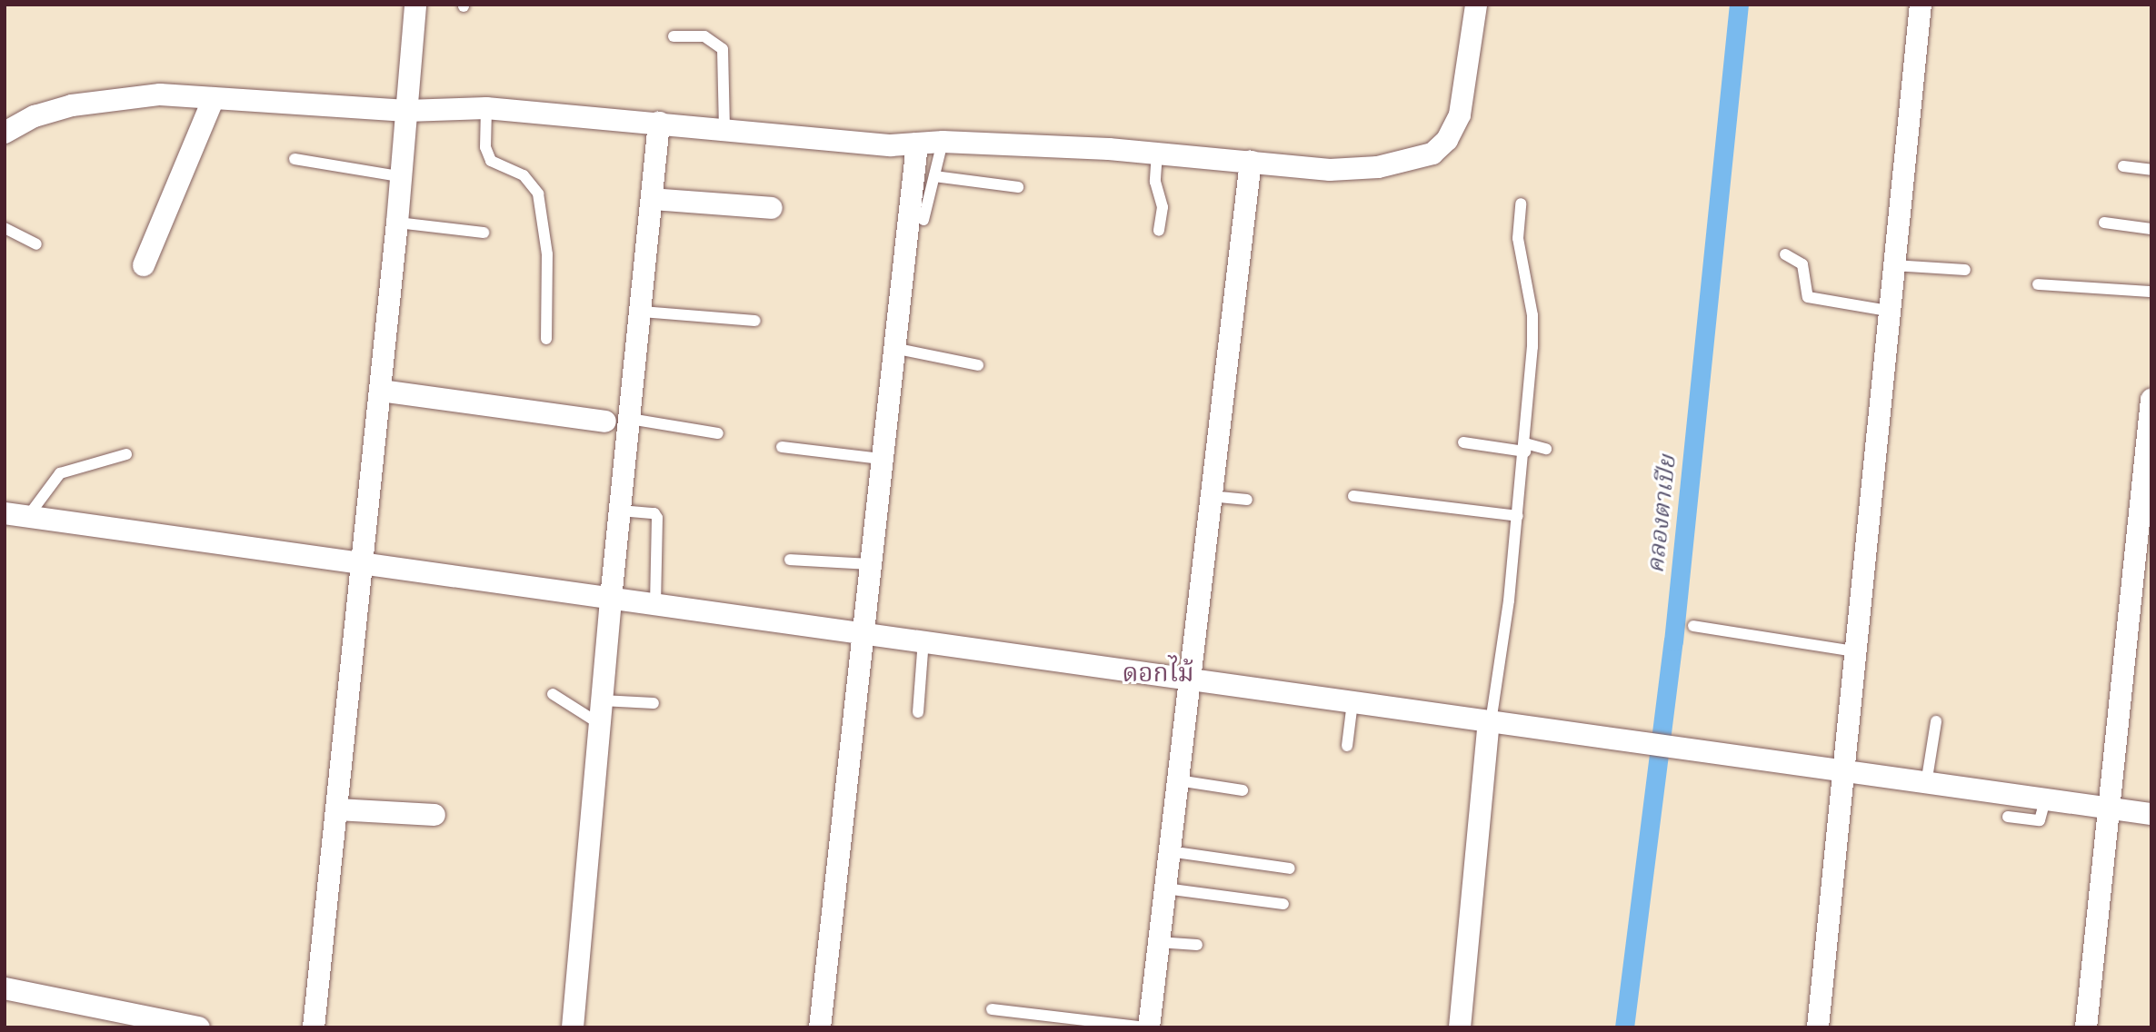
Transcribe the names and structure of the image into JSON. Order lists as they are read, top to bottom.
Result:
{
  "districts": ["ดอกไม้"],
  "water": ["คลองตาเปีย"]
}
